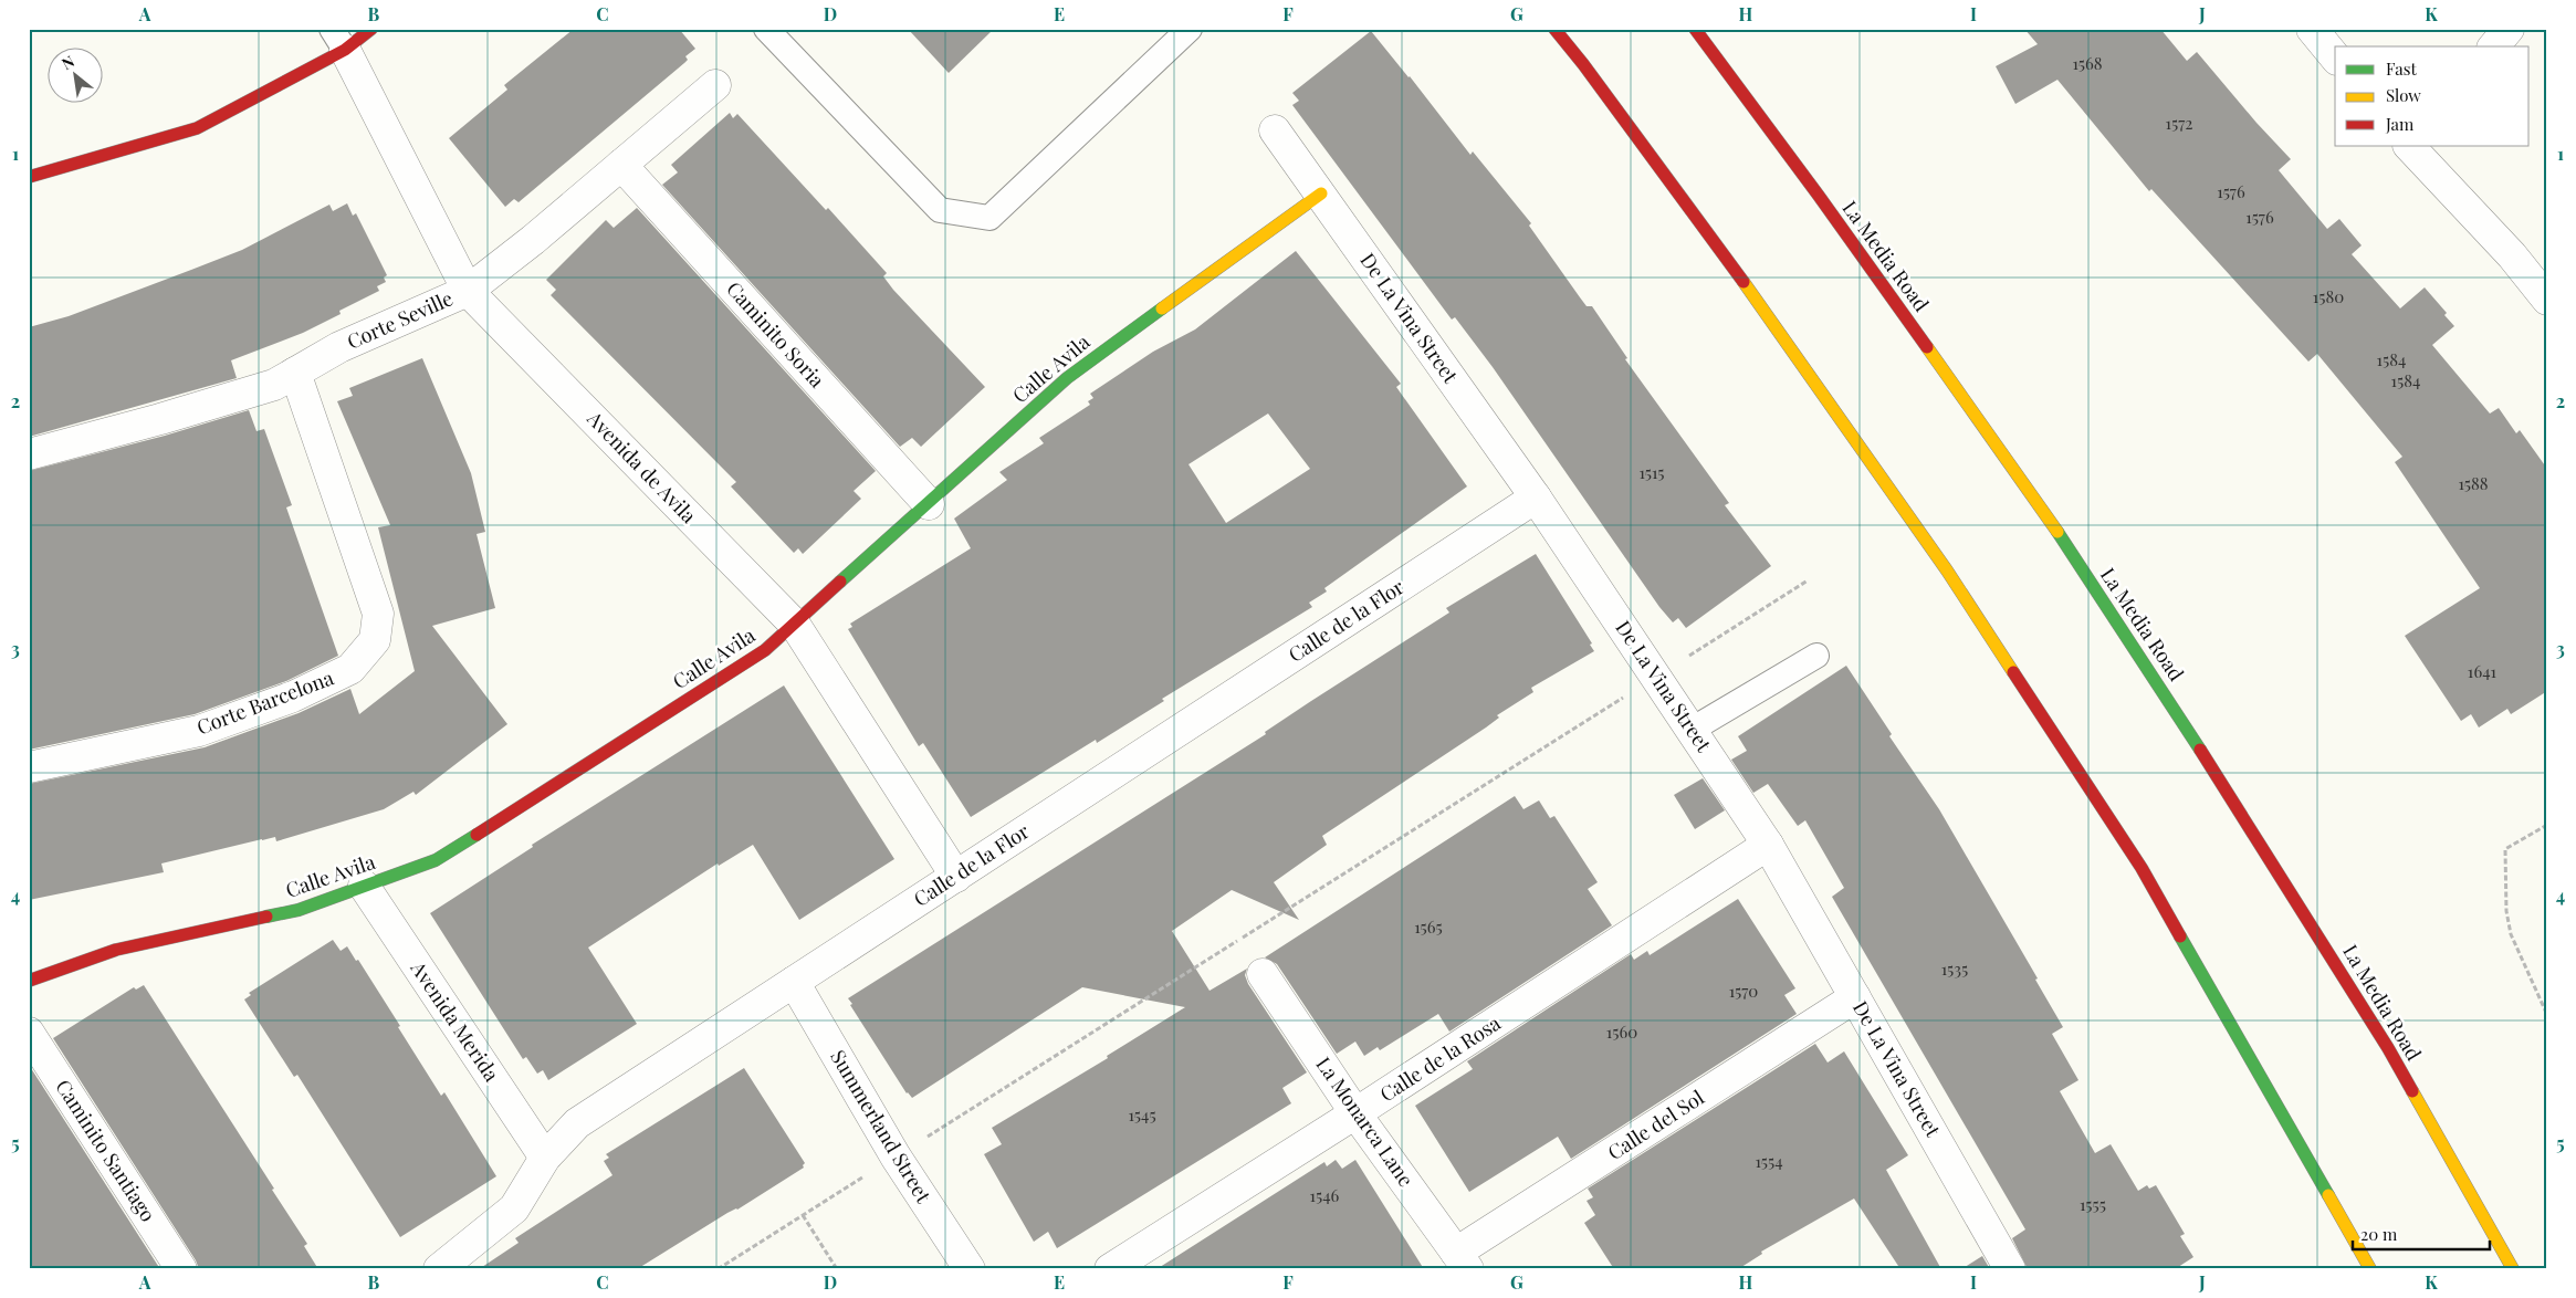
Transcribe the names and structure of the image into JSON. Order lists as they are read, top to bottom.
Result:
{
  "streets": {
    "main road": ["La Media Road", "Calle Avila"],
    "street": [
      "De La Vina Street",
      "Corte Seville",
      "Caminito Soria",
      "Avenida de Avila",
      "Calle de la Flor",
      "Corte Barcelona",
      "Avenida Merida",
      "Calle de la Rosa",
      "La Monarca Lane",
      "Calle del Sol",
      "Summerland Street",
      "Caminito Santiago"
    ]
  },
  "crossings": [
    ["De La Vina Street", "Calle Avila"],
    ["De La Vina Street", "Calle de la Flor"],
    ["De La Vina Street", "Calle de la Rosa"],
    ["De La Vina Street", "Calle del Sol"],
    ["Corte Seville", "Caminito Soria"],
    ["Corte Seville", "Avenida de Avila"],
    ["Corte Seville", "Corte Barcelona"],
    ["Caminito Soria", "Calle Avila"],
    ["Calle Avila", "Avenida de Avila"],
    ["Calle Avila", "Avenida Merida"],
    ["Avenida de Avila", "Calle de la Flor"],
    ["Calle de la Flor", "Avenida Merida"],
    ["Calle de la Flor", "Summerland Street"],
    ["Calle de la Rosa", "La Monarca Lane"],
    ["La Monarca Lane", "Calle del Sol"]
  ],
  "house_numbers": [
    "1568",
    "1572",
    "1576",
    "1576",
    "1580",
    "1584",
    "1584",
    "1515",
    "1588",
    "1641",
    "1565",
    "1535",
    "1570",
    "1560",
    "1545",
    "1554",
    "1546",
    "1555"
  ],
  "legend": ["Fast", "Slow", "Jam"],
  "scale_bar": "20 m",
  "north": "top left",
  "grid": {
    "columns": [
      "A",
      "B",
      "C",
      "D",
      "E",
      "F",
      "G",
      "H",
      "I",
      "J",
      "K"
    ],
    "rows": [
      "1",
      "2",
      "3",
      "4",
      "5"
    ]
  }
}
